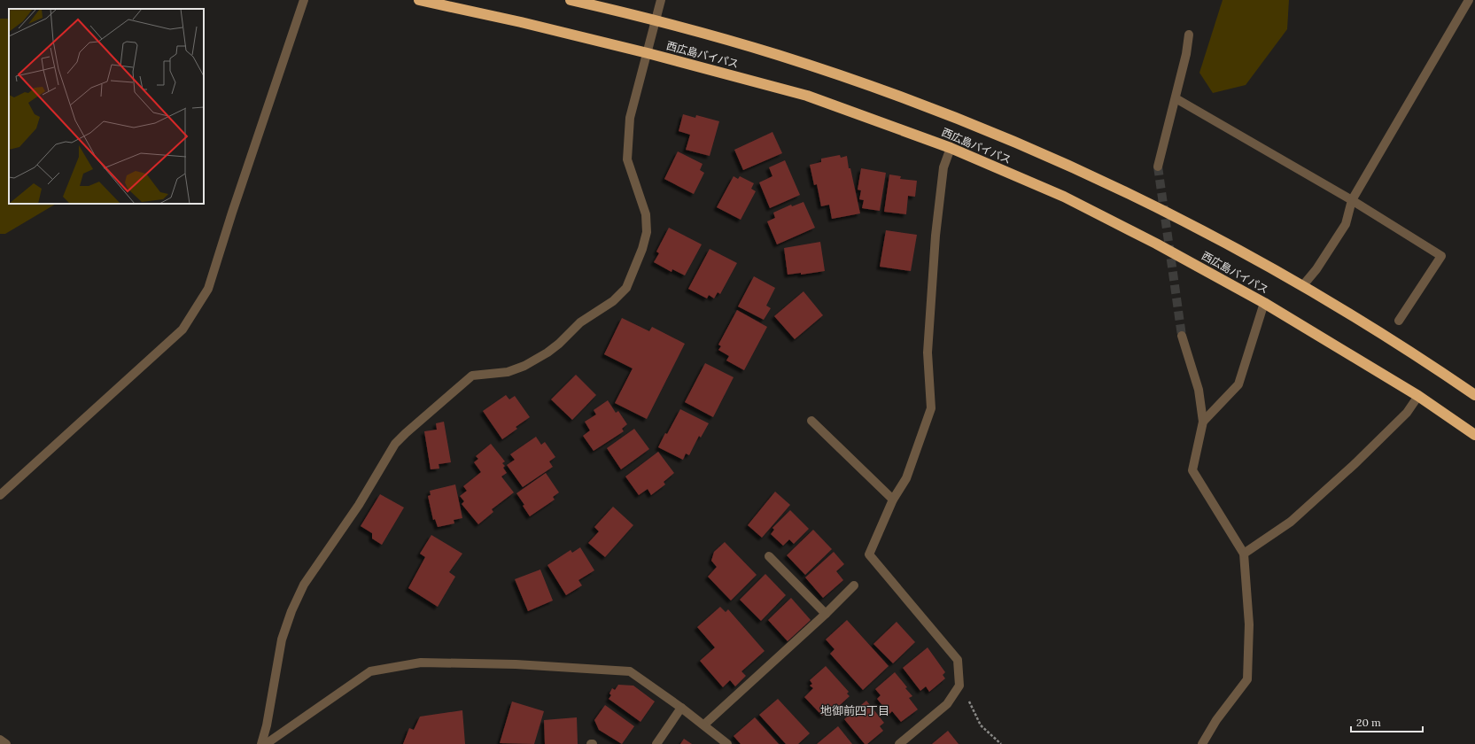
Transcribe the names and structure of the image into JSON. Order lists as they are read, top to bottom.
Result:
{
  "streets": {
    "highway": ["西広島バイパス"]
  },
  "districts": ["地御前四丁目"],
  "scale_bar": "20 m"
}
